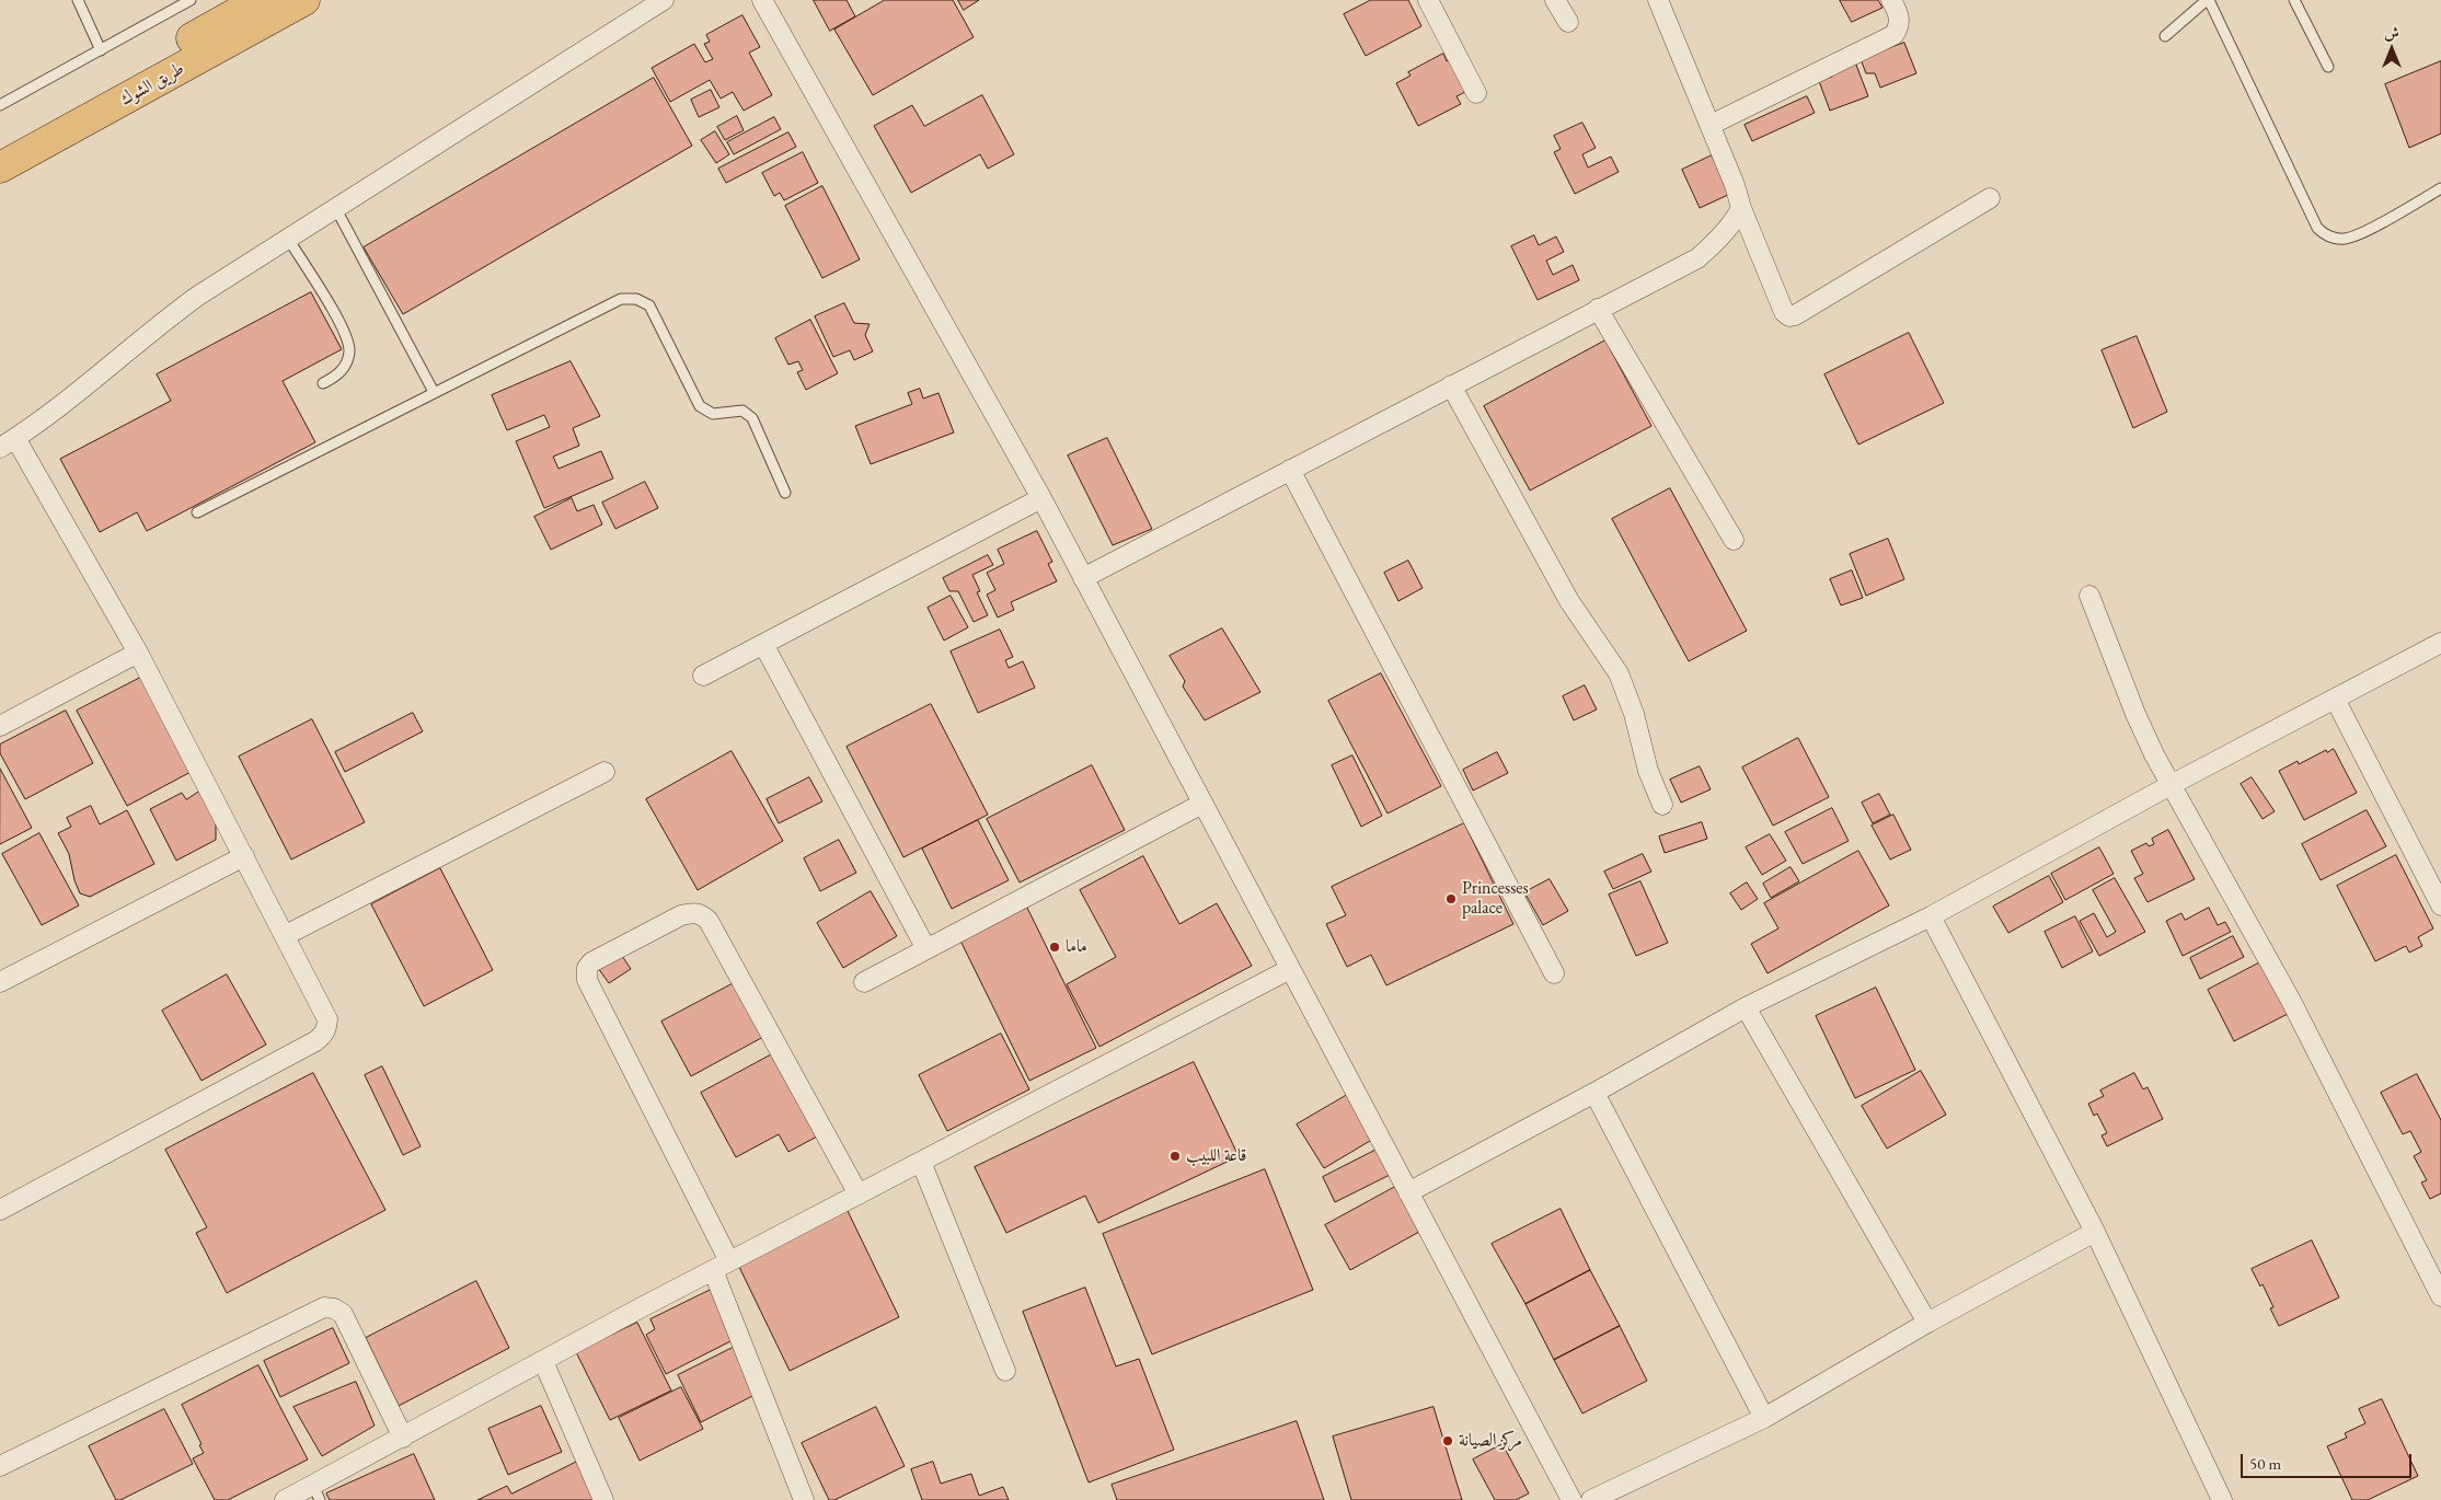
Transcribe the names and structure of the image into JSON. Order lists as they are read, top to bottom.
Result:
{
  "streets": {
    "main road": ["طريق الشوك"]
  },
  "places": [
    "Princesses palace",
    "ماما",
    "قاعة اللبيب",
    "مركز الصيانة"
  ],
  "scale_bar": "50 m",
  "north": "top"
}
